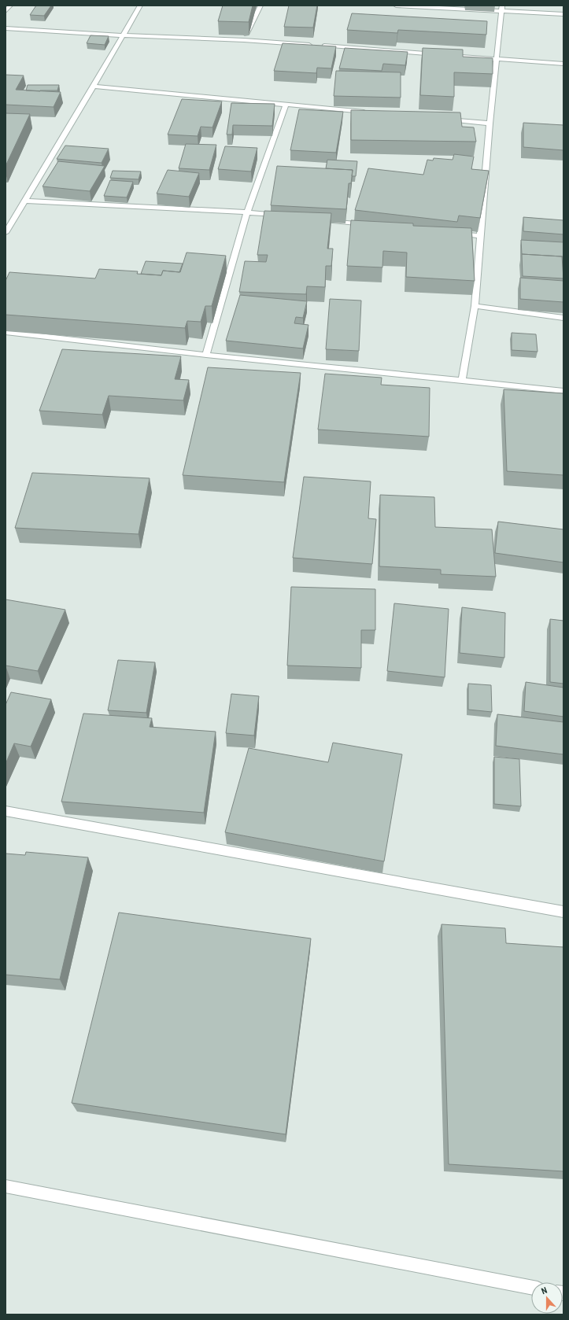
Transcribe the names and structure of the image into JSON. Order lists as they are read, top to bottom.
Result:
{
  "north": "top"
}
